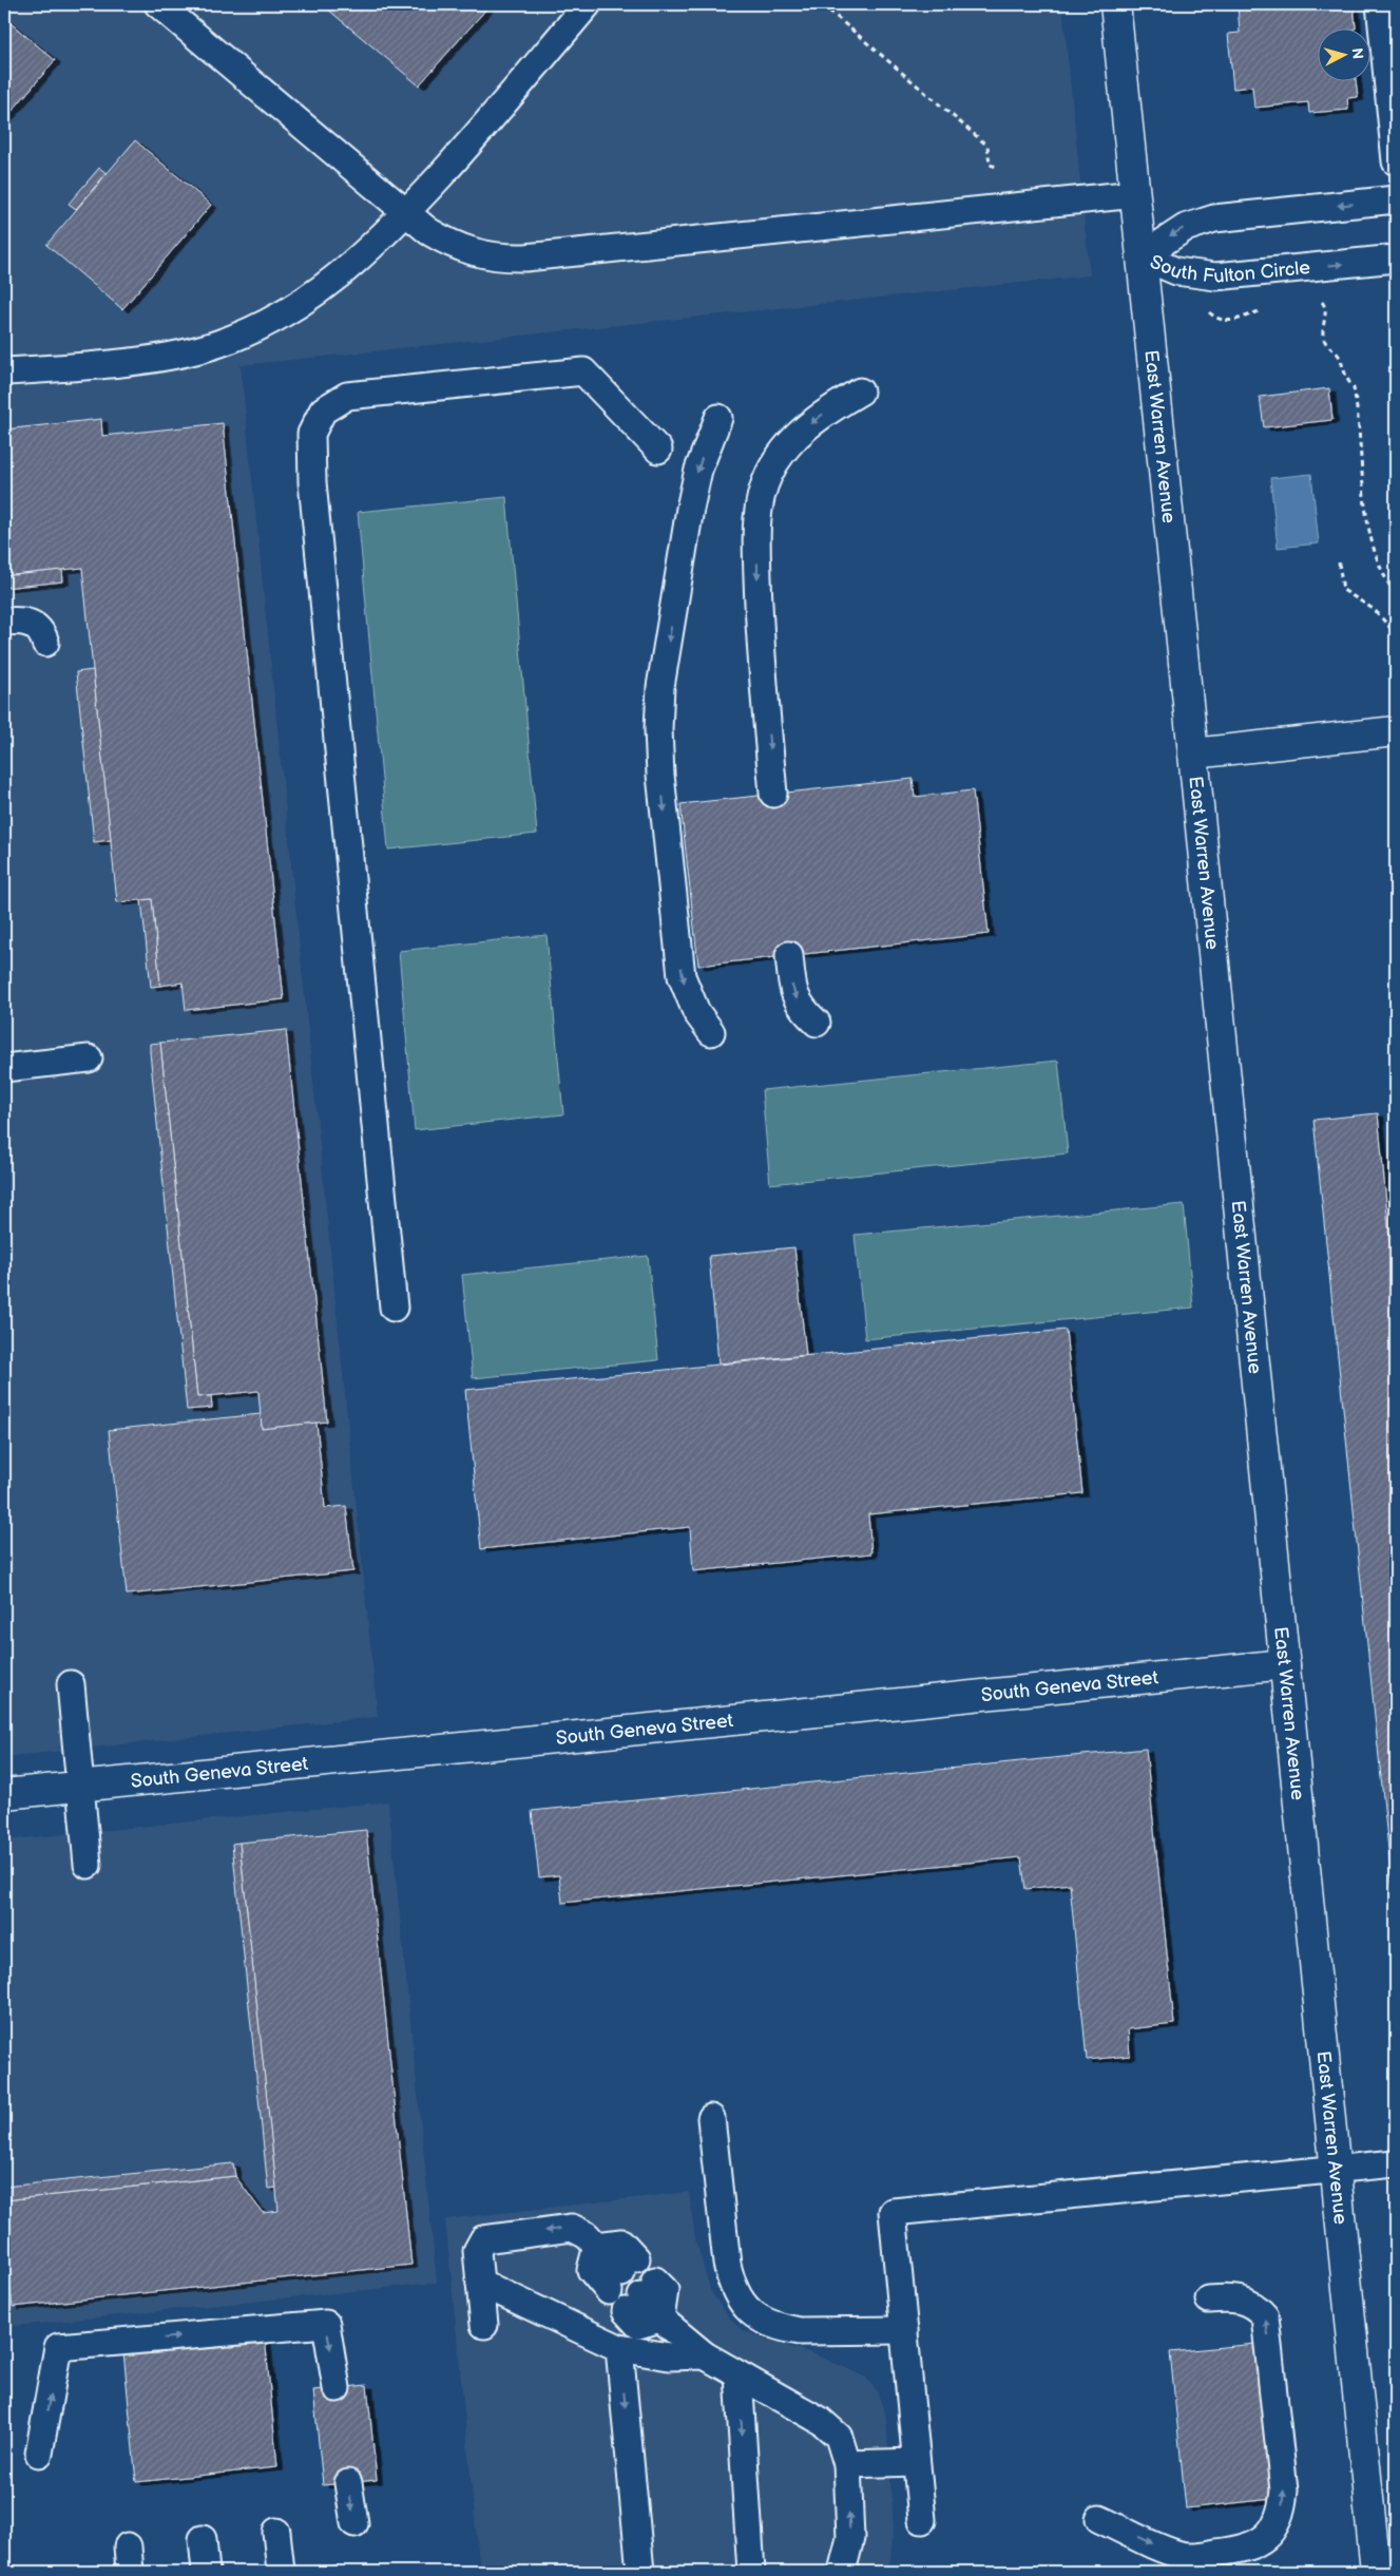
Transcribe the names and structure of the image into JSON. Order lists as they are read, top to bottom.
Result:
{
  "streets": {
    "street": ["East Warren Avenue", "South Geneva Street"],
    "lane": ["South Fulton Circle"]
  },
  "crossings": [
    ["South Fulton Circle", "East Warren Avenue"],
    ["East Warren Avenue", "South Geneva Street"]
  ],
  "north": "right"
}
